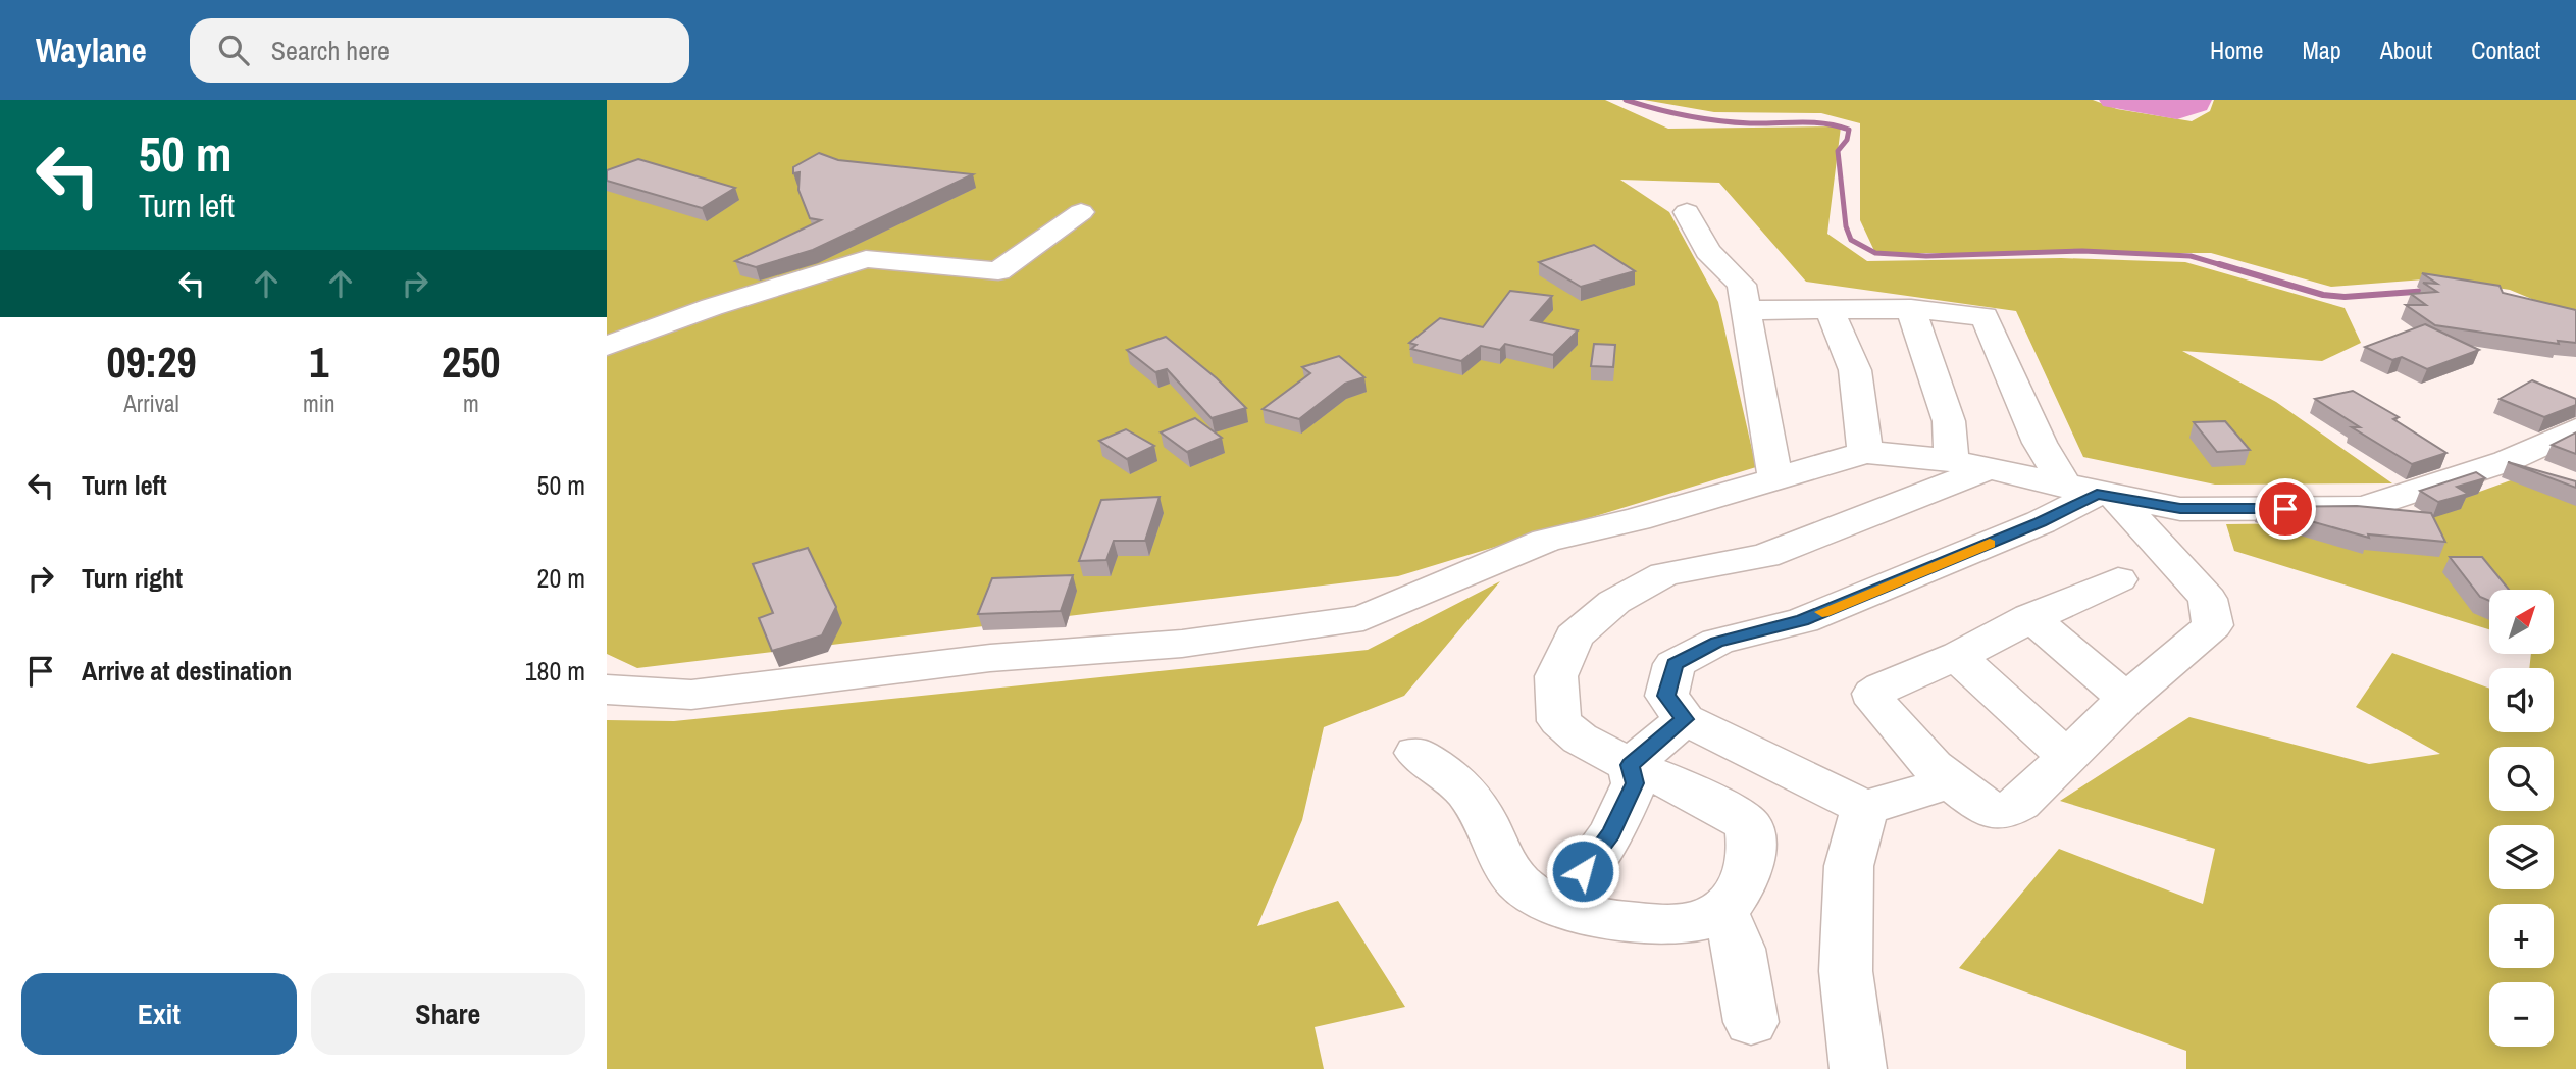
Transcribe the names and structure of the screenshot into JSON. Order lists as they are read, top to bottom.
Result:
{
  "north": "top right",
  "page": {
    "header": "Waylane",
    "search": "Search here",
    "nav": [
      "Home",
      "Map",
      "About",
      "Contact"
    ],
    "turn": ["50 m", "Turn left"],
    "eta": [
      "09:29",
      "Arrival",
      "1",
      "min",
      "250",
      "m"
    ],
    "list": [
      {
        "name": "Turn left",
        "value": "50 m"
      },
      {
        "name": "Turn right",
        "value": "20 m"
      },
      {
        "name": "Arrive at destination",
        "value": "180 m"
      }
    ],
    "map_buttons": ["+", "−"],
    "buttons": ["Exit", "Share"]
  }
}
